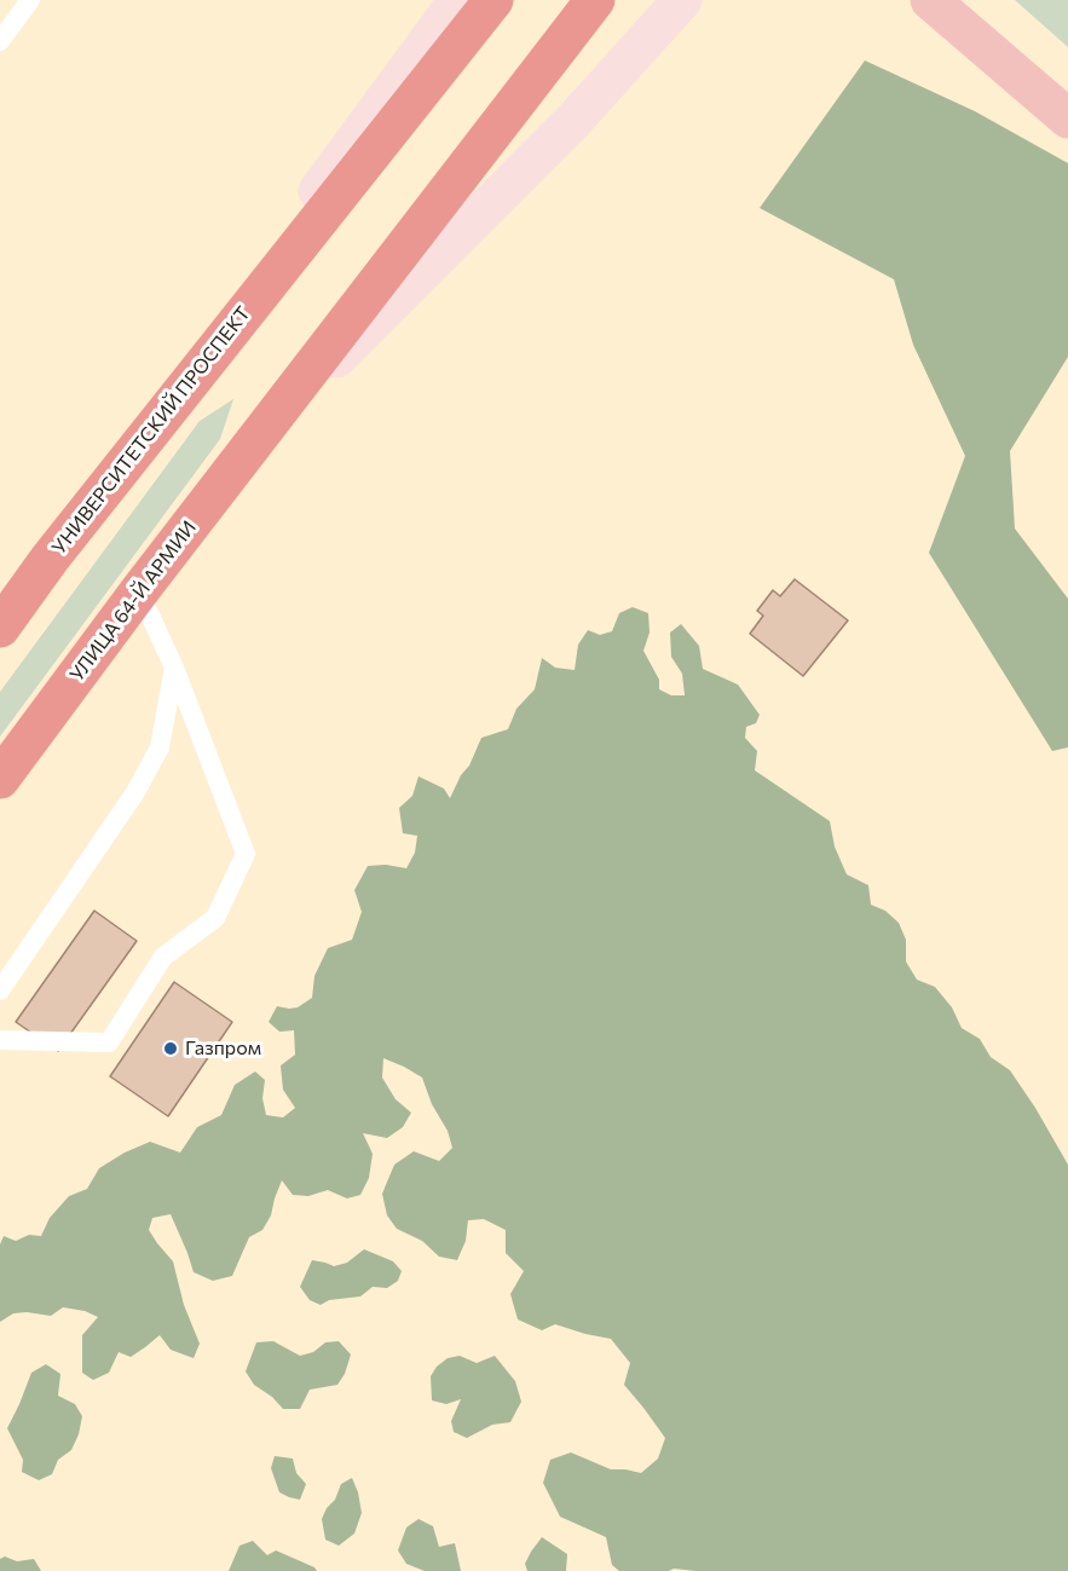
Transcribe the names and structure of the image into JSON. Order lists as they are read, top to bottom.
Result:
{
  "streets": {
    "highway": ["УНИВЕРСИТЕТСКИЙ ПРОСПЕКТ", "УЛИЦА 64-Й АРМИИ"]
  },
  "places": ["Газпром"]
}
